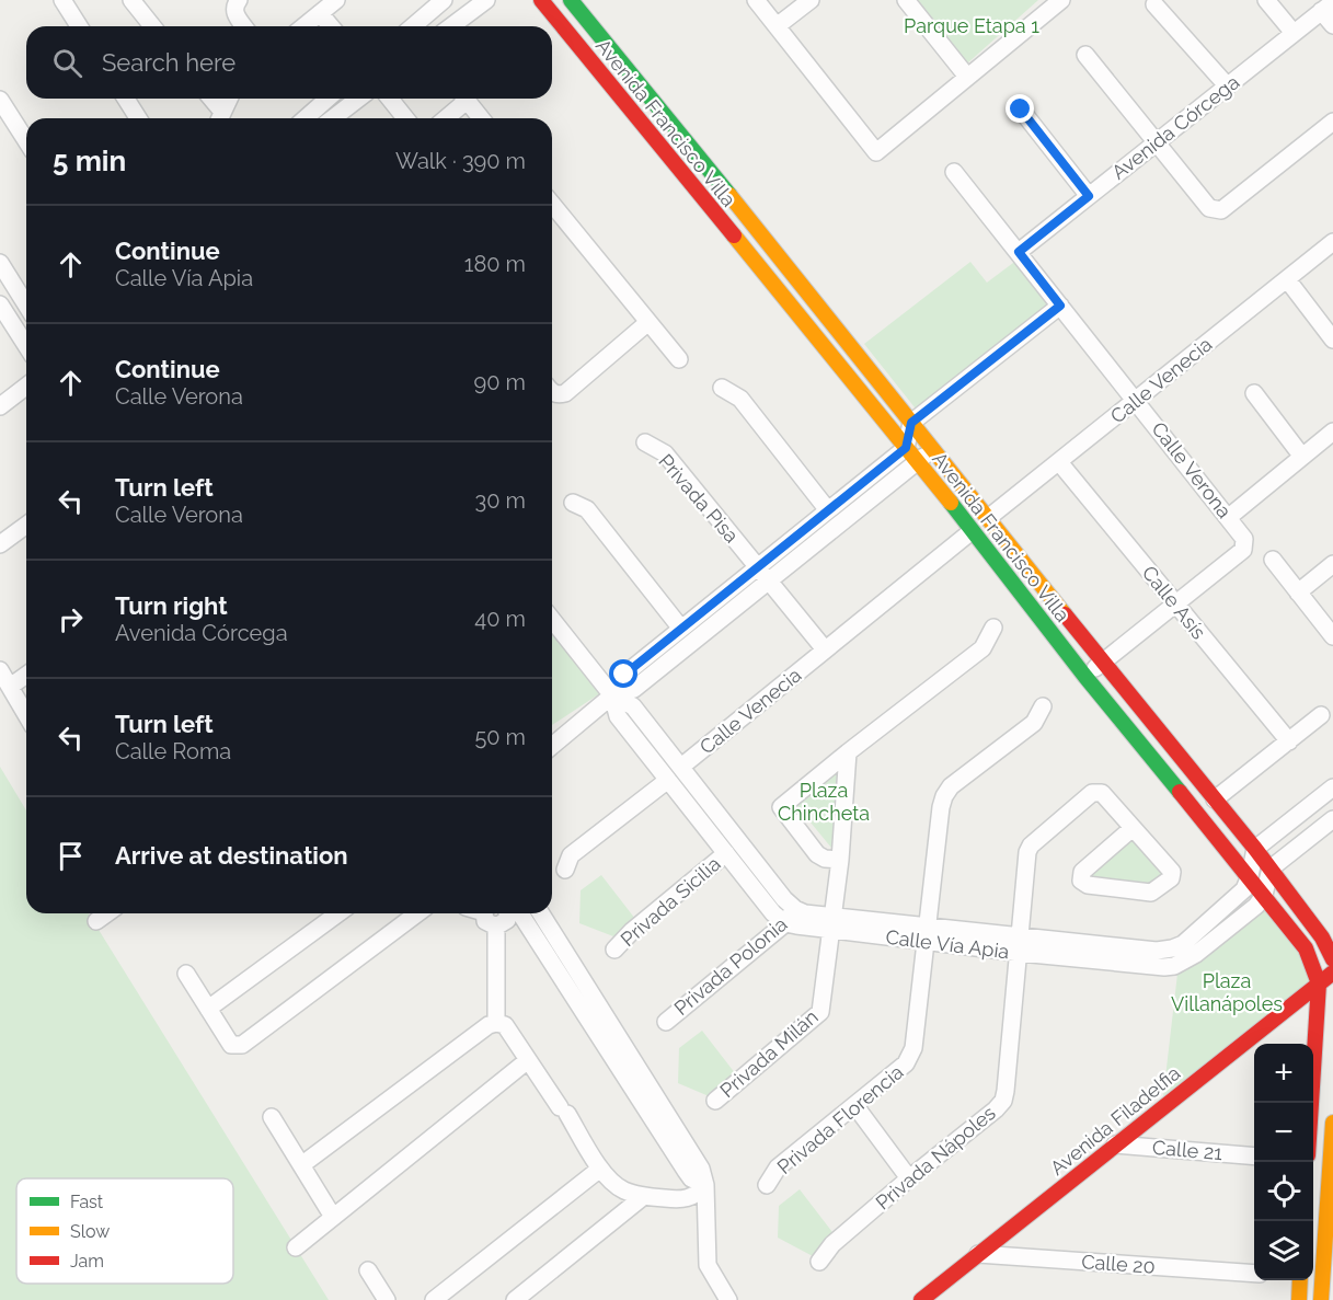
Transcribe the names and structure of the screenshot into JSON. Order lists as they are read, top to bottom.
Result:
{
  "streets": {
    "main road": ["Avenida Francisco Villa", "Avenida Filadelfia"],
    "street": [
      "Avenida Córcega",
      "Calle Venecia",
      "Calle Verona",
      "Privada Pisa",
      "Calle Asís",
      "Privada Sicilia",
      "Calle Vía Apia",
      "Privada Polonia",
      "Privada Milán",
      "Privada Florencia",
      "Calle 21",
      "Privada Nápoles",
      "Calle 20"
    ]
  },
  "crossings": [
    ["Avenida Francisco Villa", "Calle Venecia"],
    ["Avenida Francisco Villa", "Calle Vía Apia"],
    ["Avenida Francisco Villa", "Avenida Filadelfia"],
    ["Avenida Córcega", "Calle Verona"],
    ["Calle Venecia", "Calle Verona"],
    ["Calle Venecia", "Privada Pisa"],
    ["Calle Venecia", "Calle Asís"],
    ["Calle Verona", "Calle Asís"],
    ["Calle Vía Apia", "Privada Polonia"],
    ["Calle Vía Apia", "Privada Milán"],
    ["Calle Vía Apia", "Privada Florencia"],
    ["Calle Vía Apia", "Privada Nápoles"],
    ["Avenida Filadelfia", "Calle 21"],
    ["Avenida Filadelfia", "Calle 20"]
  ],
  "parks": ["Parque Etapa 1", "Plaza Chincheta", "Plaza Villanápoles"],
  "legend": ["Fast", "Slow", "Jam"],
  "page": {
    "search": "Search here",
    "heading": ["5 min", "Walk · 390 m"],
    "list": [
      ["Continue", "Calle Vía Apia", "180 m"],
      ["Continue", "Calle Verona", "90 m"],
      ["Turn left", "Calle Verona", "30 m"],
      ["Turn right", "Avenida Córcega", "40 m"],
      ["Turn left", "Calle Roma", "50 m"],
      "Arrive at destination"
    ],
    "map_buttons": ["+", "−"]
  }
}
